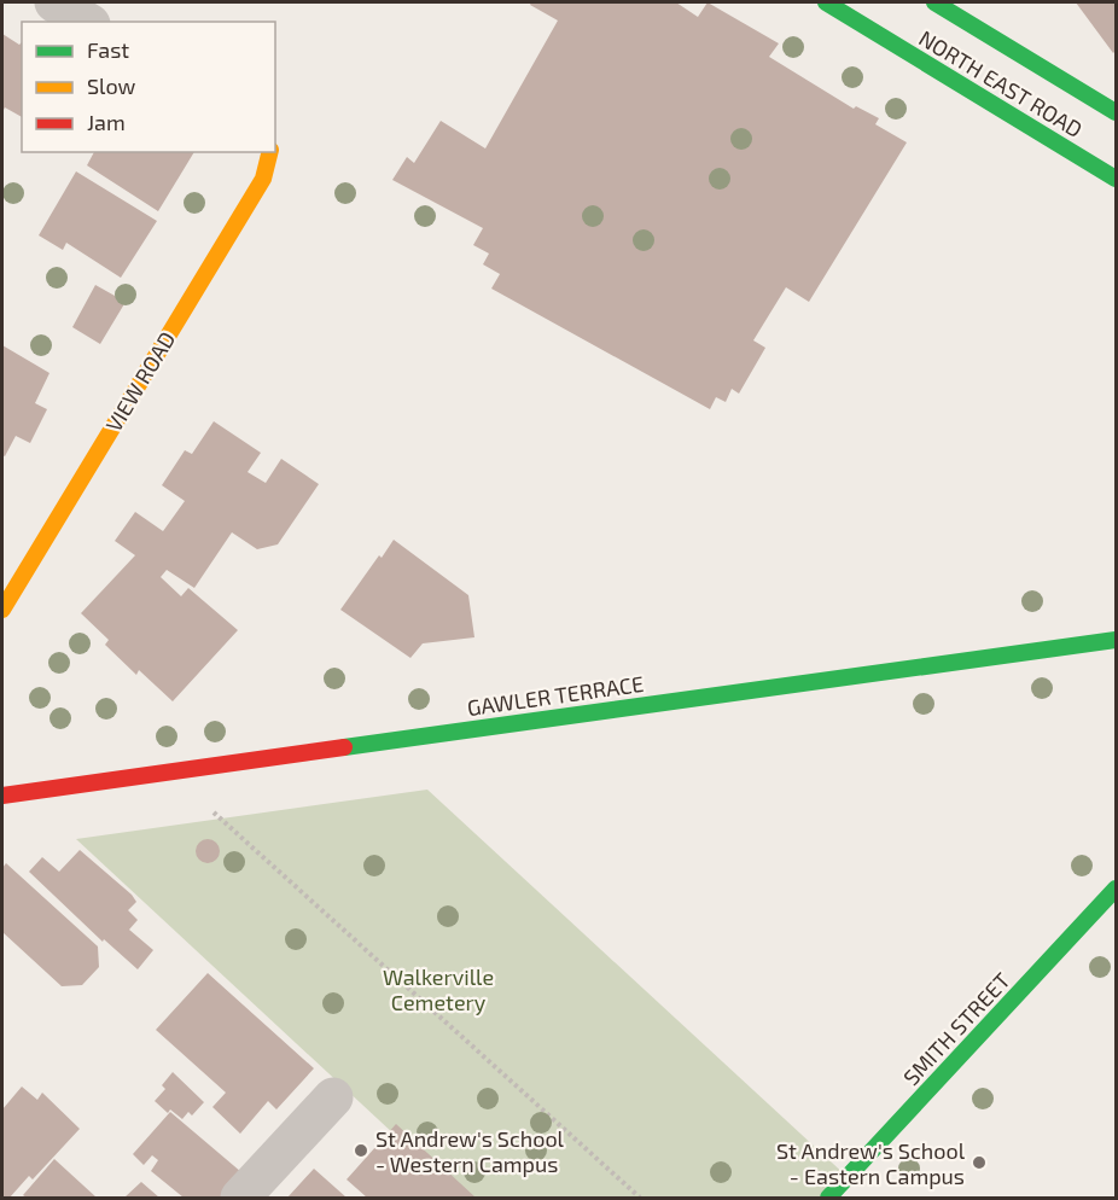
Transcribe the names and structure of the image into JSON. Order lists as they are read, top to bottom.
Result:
{
  "streets": {
    "main road": [
      "NORTH EAST ROAD",
      "VIEW ROAD",
      "GAWLER TERRACE",
      "SMITH STREET"
    ]
  },
  "parks": ["Walkerville Cemetery"],
  "places": ["St Andrew's School - Western Campus", "St Andrew's School - Eastern Campus"],
  "legend": ["Fast", "Slow", "Jam"]
}
